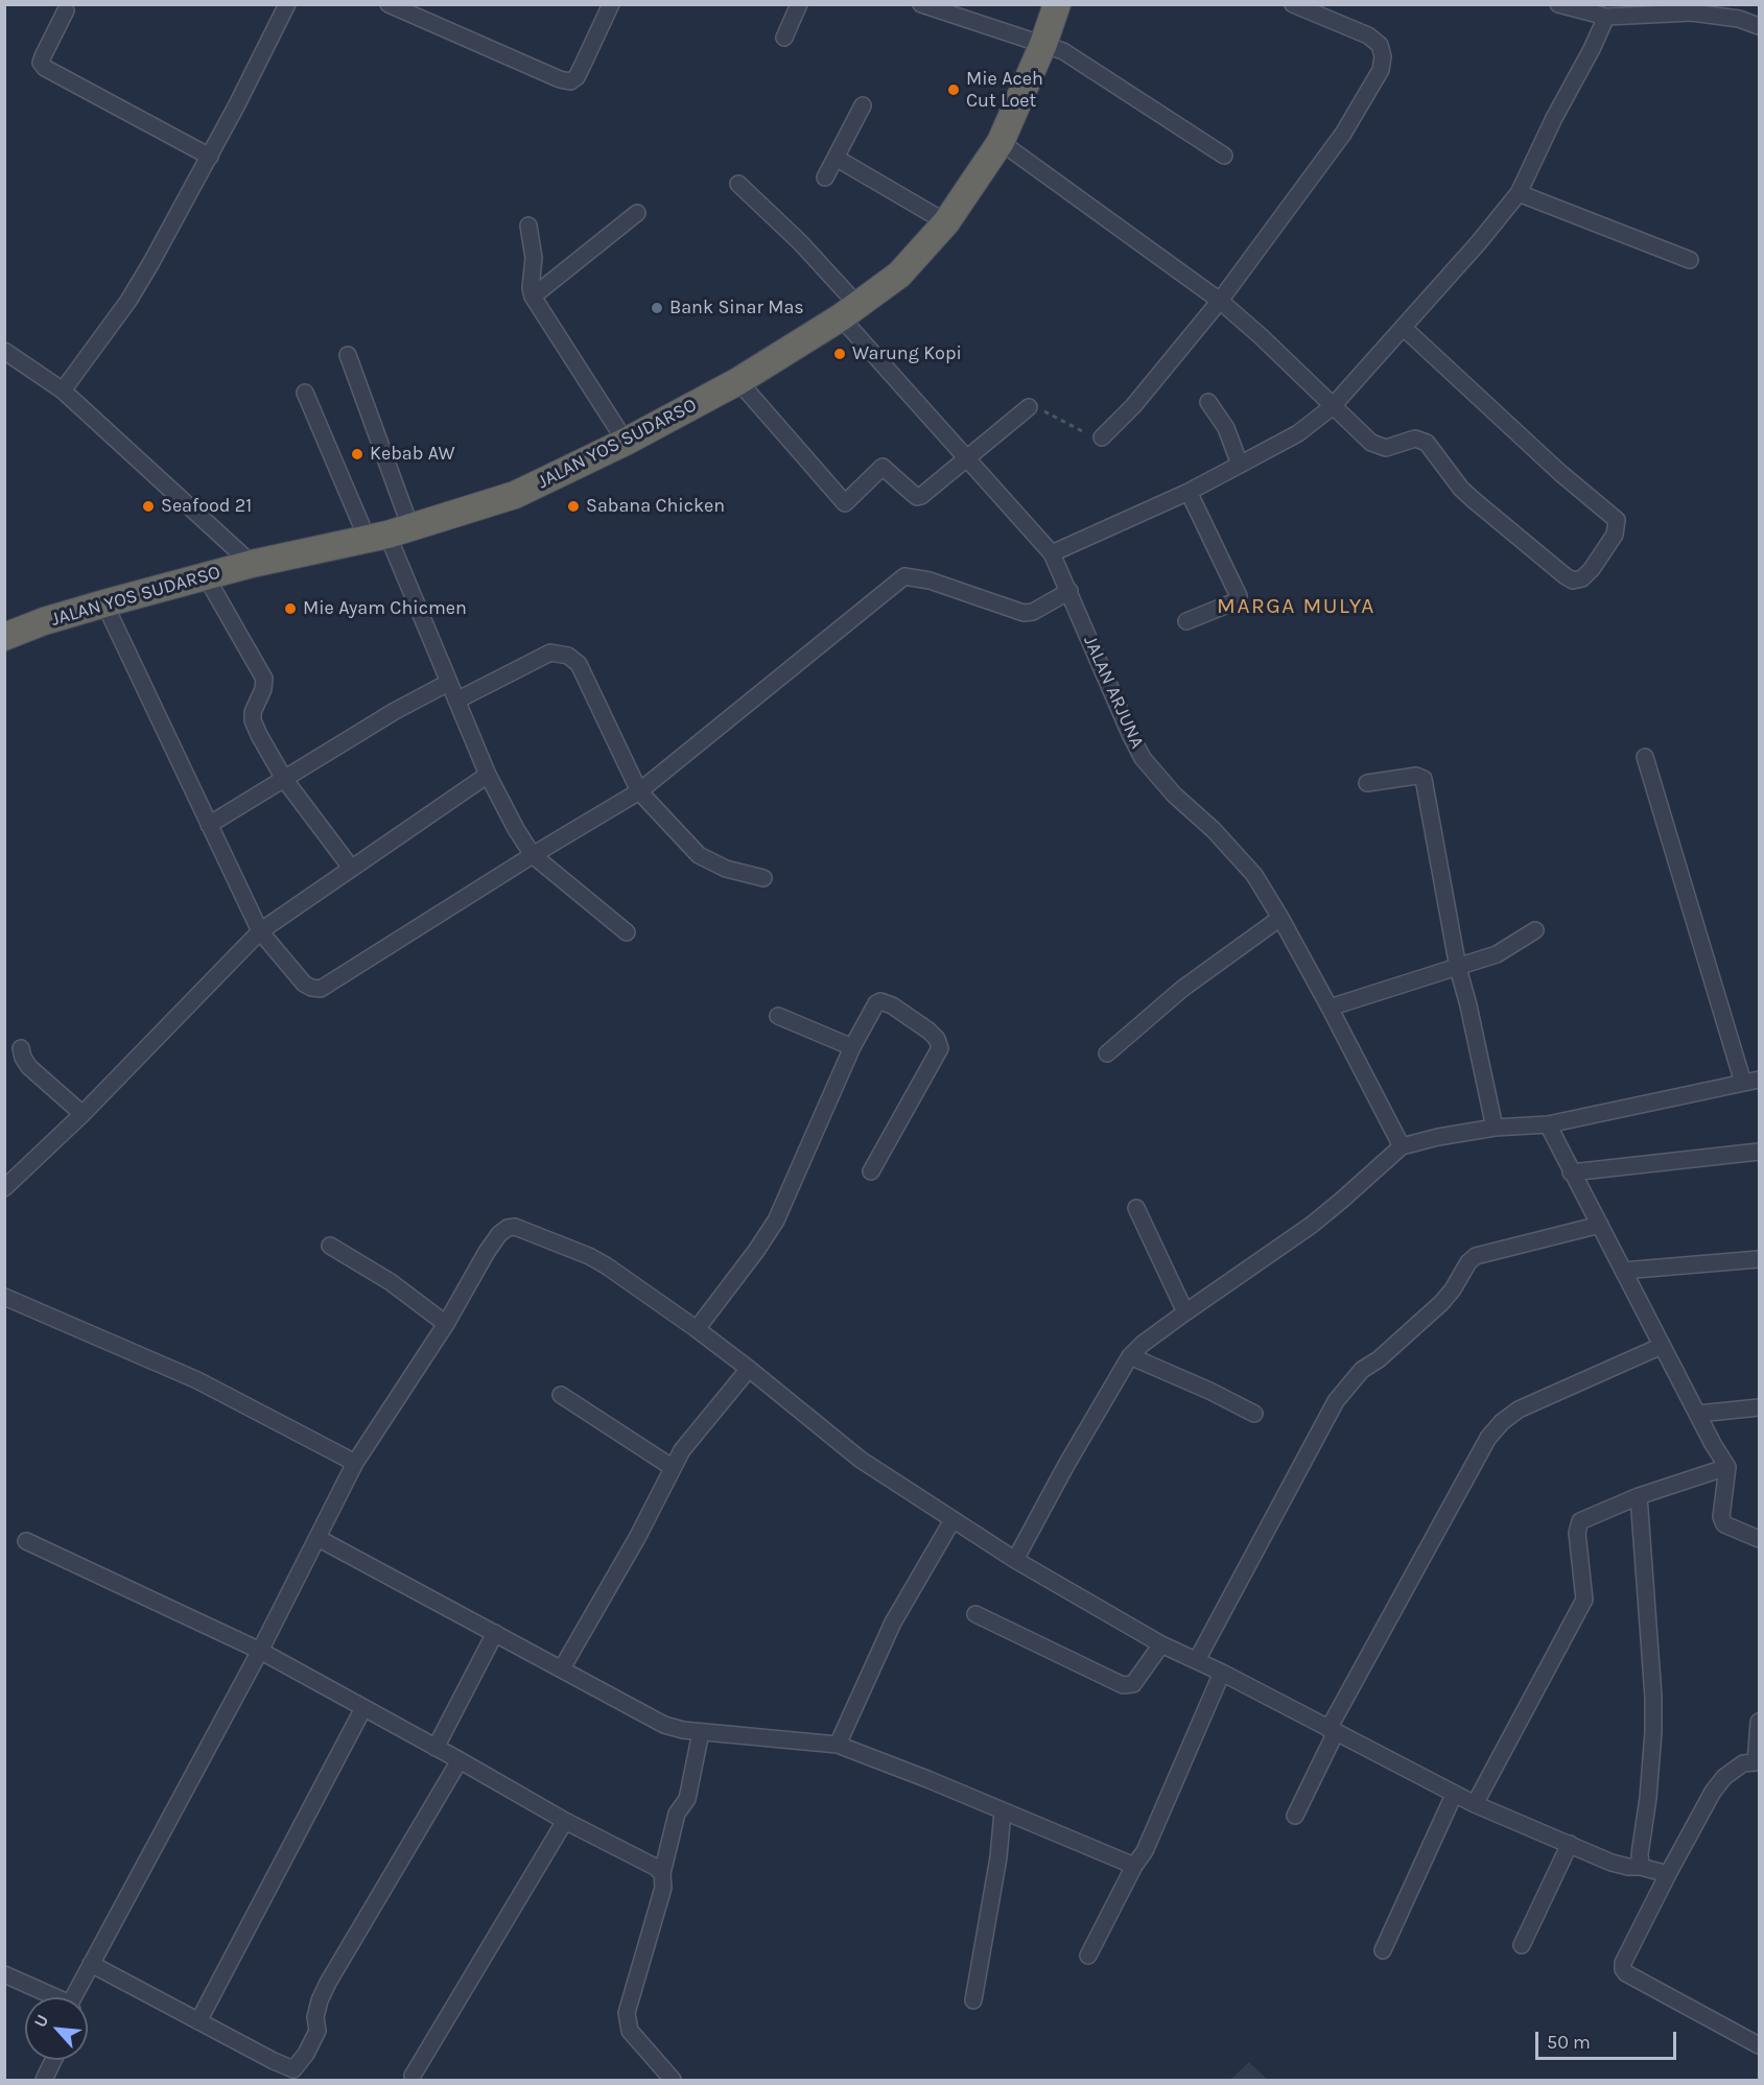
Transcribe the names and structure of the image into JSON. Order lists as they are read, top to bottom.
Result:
{
  "streets": {
    "highway": ["JALAN YOS SUDARSO"],
    "street": ["JALAN ARJUNA"]
  },
  "crossings": [
    ["JALAN YOS SUDARSO", "JALAN ARJUNA"]
  ],
  "districts": ["MARGA MULYA"],
  "places": [
    "Mie Aceh Cut Loet",
    "Bank Sinar Mas",
    "Warung Kopi",
    "Kebab AW",
    "Seafood 21",
    "Sabana Chicken",
    "Mie Ayam Chicmen"
  ],
  "scale_bar": "50 m",
  "north": "top left"
}
